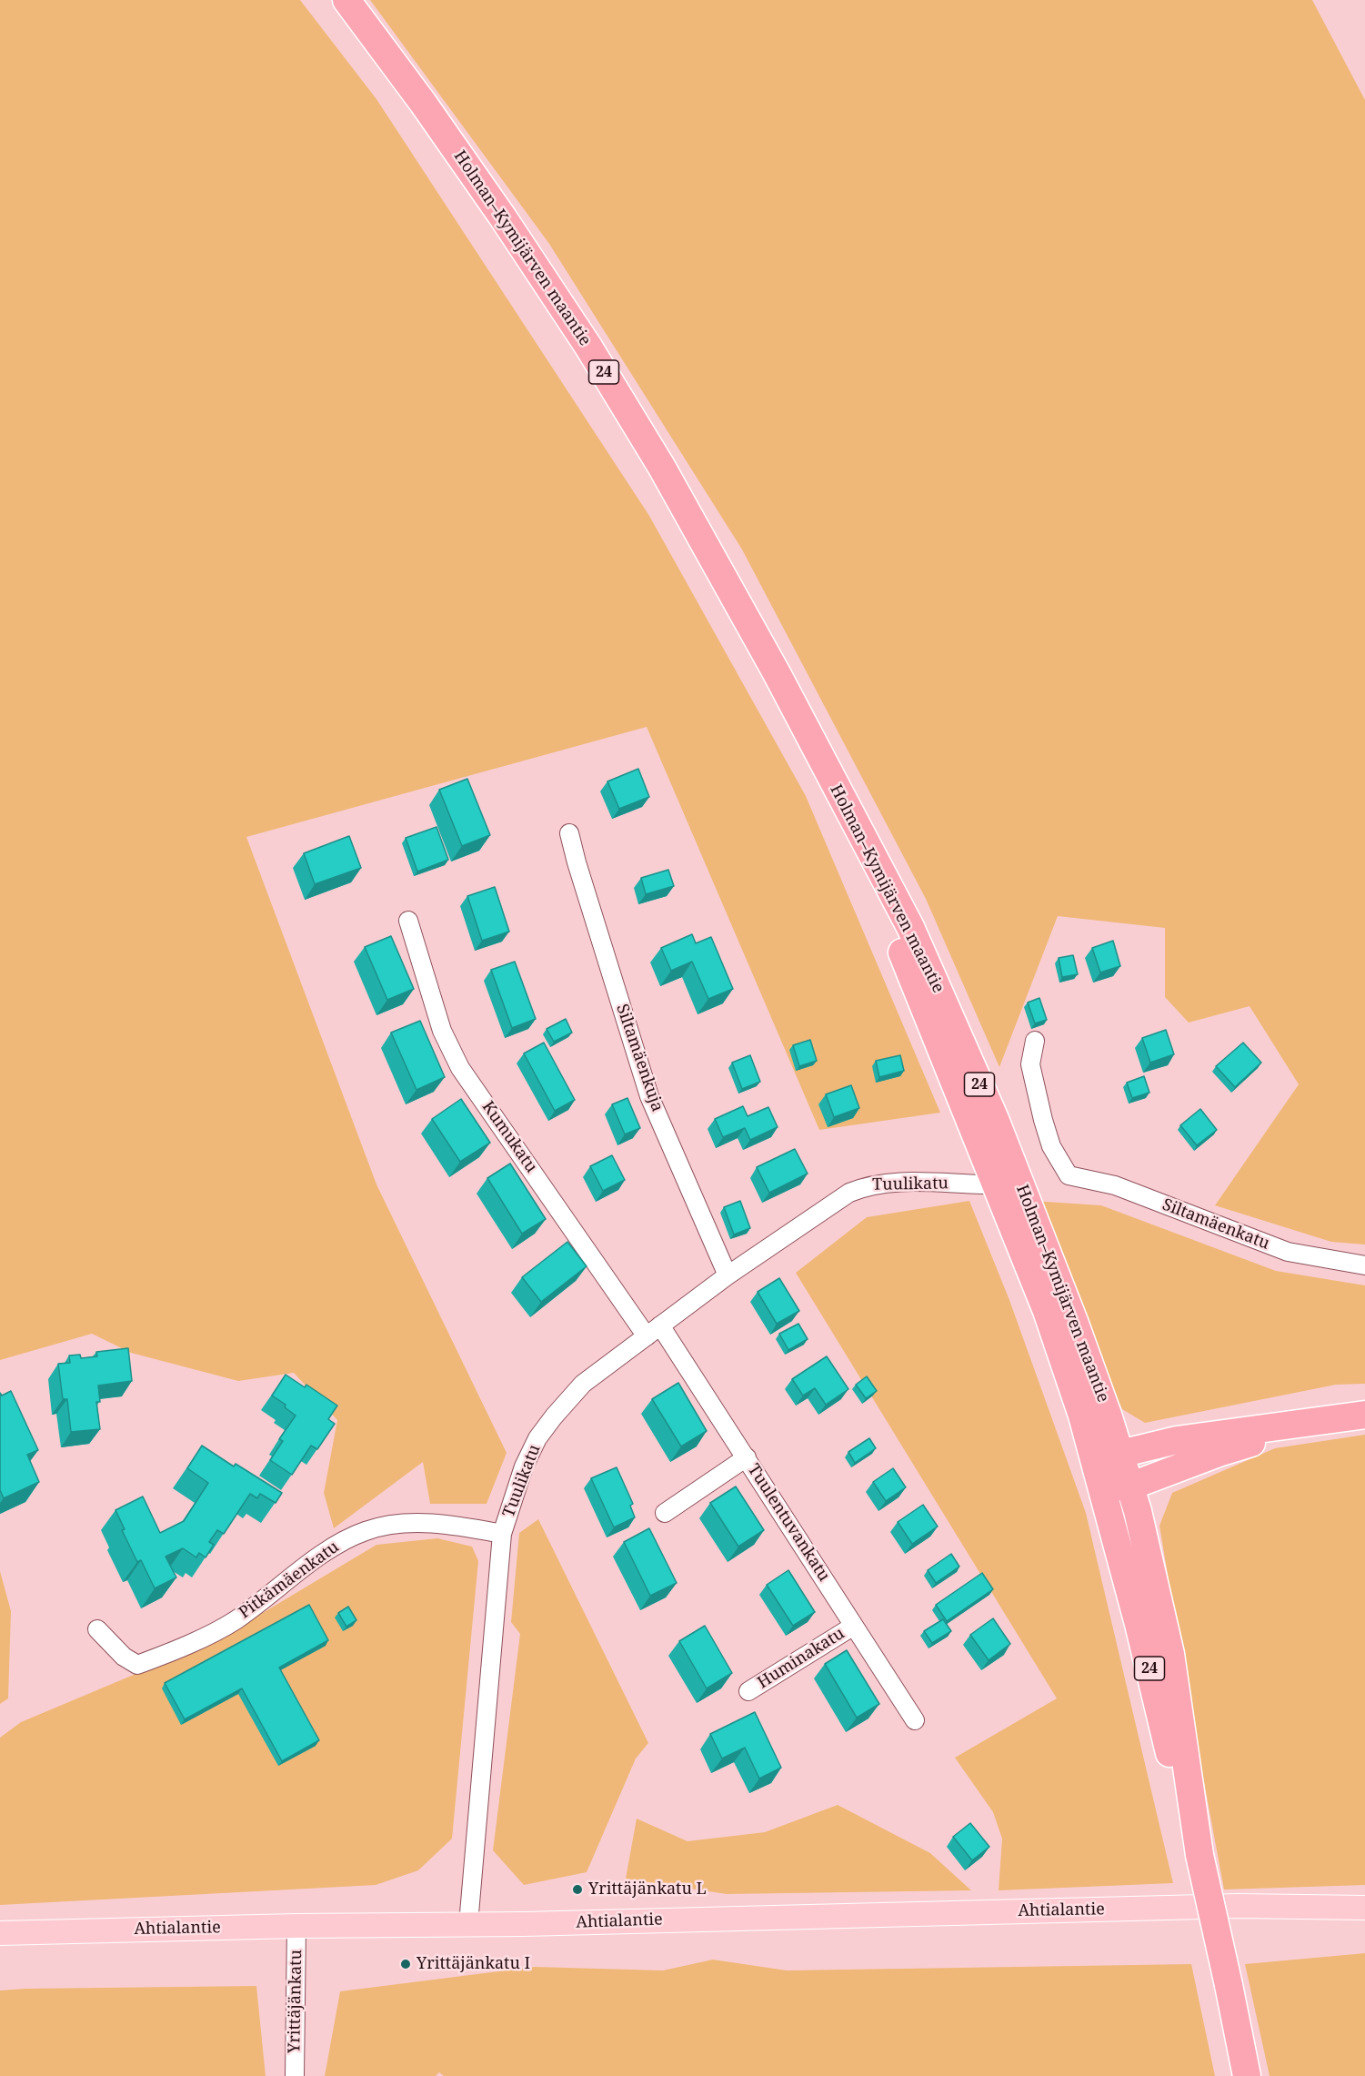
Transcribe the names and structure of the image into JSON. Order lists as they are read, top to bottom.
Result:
{
  "streets": {
    "highway": ["Holman–Kymijärven maantie", "24"],
    "main road": ["Ahtialantie"],
    "street": [
      "Siltamäenkuja",
      "Kumukatu",
      "Tuulikatu",
      "Siltamäenkatu",
      "Tuulentuvankatu",
      "Pitkämäenkatu",
      "Huminakatu",
      "Yrittäjänkatu"
    ]
  },
  "crossings": [
    ["Siltamäenkuja", "Tuulikatu"],
    ["Kumukatu", "Tuulikatu"],
    ["Kumukatu", "Tuulentuvankatu"],
    ["Tuulikatu", "Tuulentuvankatu"],
    ["Tuulikatu", "Pitkämäenkatu"],
    ["Tuulikatu", "Ahtialantie"],
    ["Tuulentuvankatu", "Huminakatu"],
    ["Ahtialantie", "Yrittäjänkatu"]
  ],
  "places": ["Yrittäjänkatu L", "Yrittäjänkatu I"]
}
